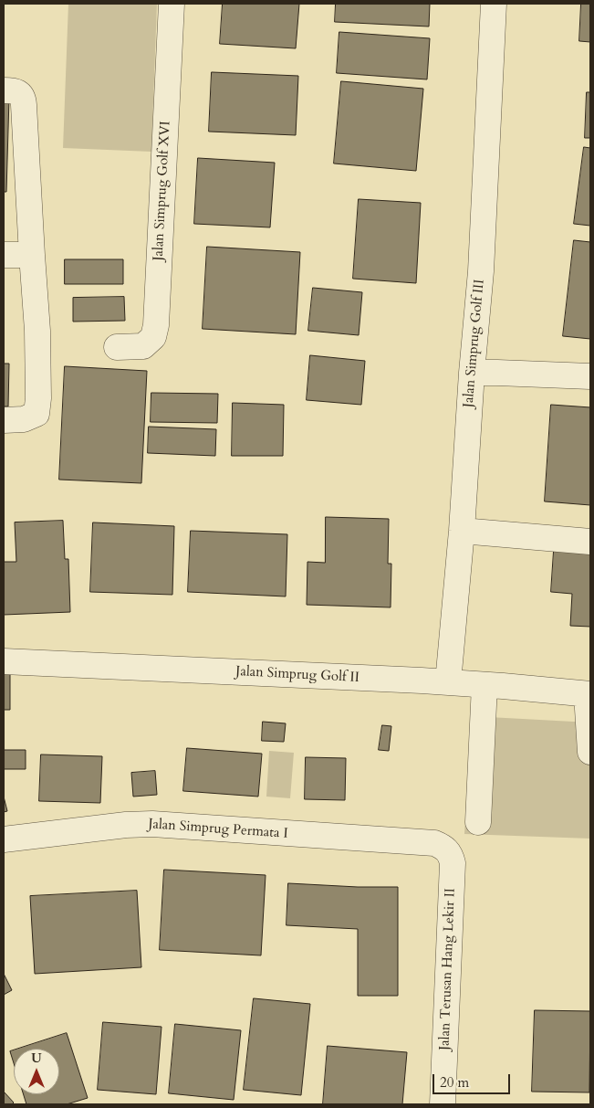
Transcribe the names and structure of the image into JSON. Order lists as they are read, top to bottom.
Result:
{
  "streets": {
    "street": [
      "Jalan Simprug Golf XVI",
      "Jalan Simprug Golf III",
      "Jalan Simprug Golf II",
      "Jalan Simprug Permata I",
      "Jalan Terusan Hang Lekir II"
    ]
  },
  "crossings": [
    ["Jalan Simprug Golf III", "Jalan Simprug Golf II"],
    ["Jalan Simprug Permata I", "Jalan Terusan Hang Lekir II"]
  ],
  "scale_bar": "20 m",
  "north": "top"
}
